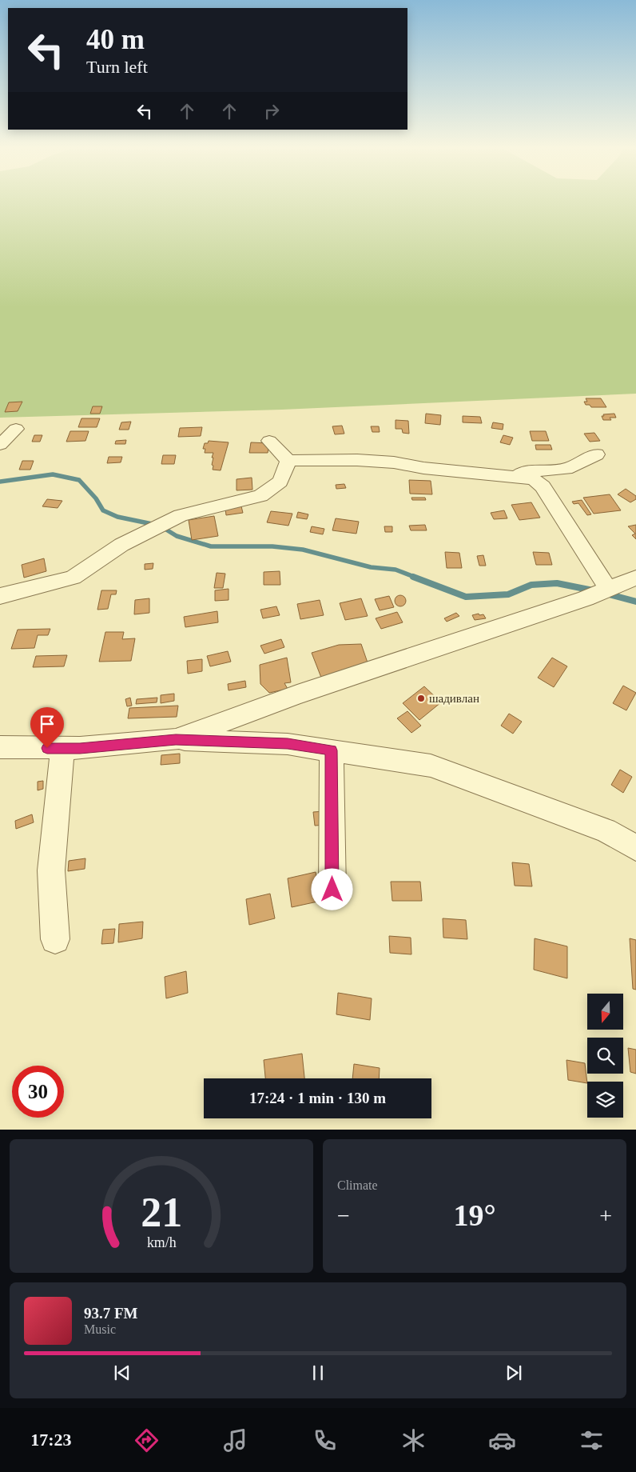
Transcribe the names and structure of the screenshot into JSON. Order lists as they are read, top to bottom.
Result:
{
  "places": ["шадивлан"],
  "north": "bottom",
  "page": {
    "turn": ["40 m", "Turn left"],
    "limit": "30",
    "trip": "17:24 · 1 min · 130 m",
    "tile": "Climate",
    "heat": ["−", "19°", "+"],
    "song": ["93.7 FM", "Music"],
    "tabs": "17:23",
    "gauge": ["21", "km/h"]
  }
}
